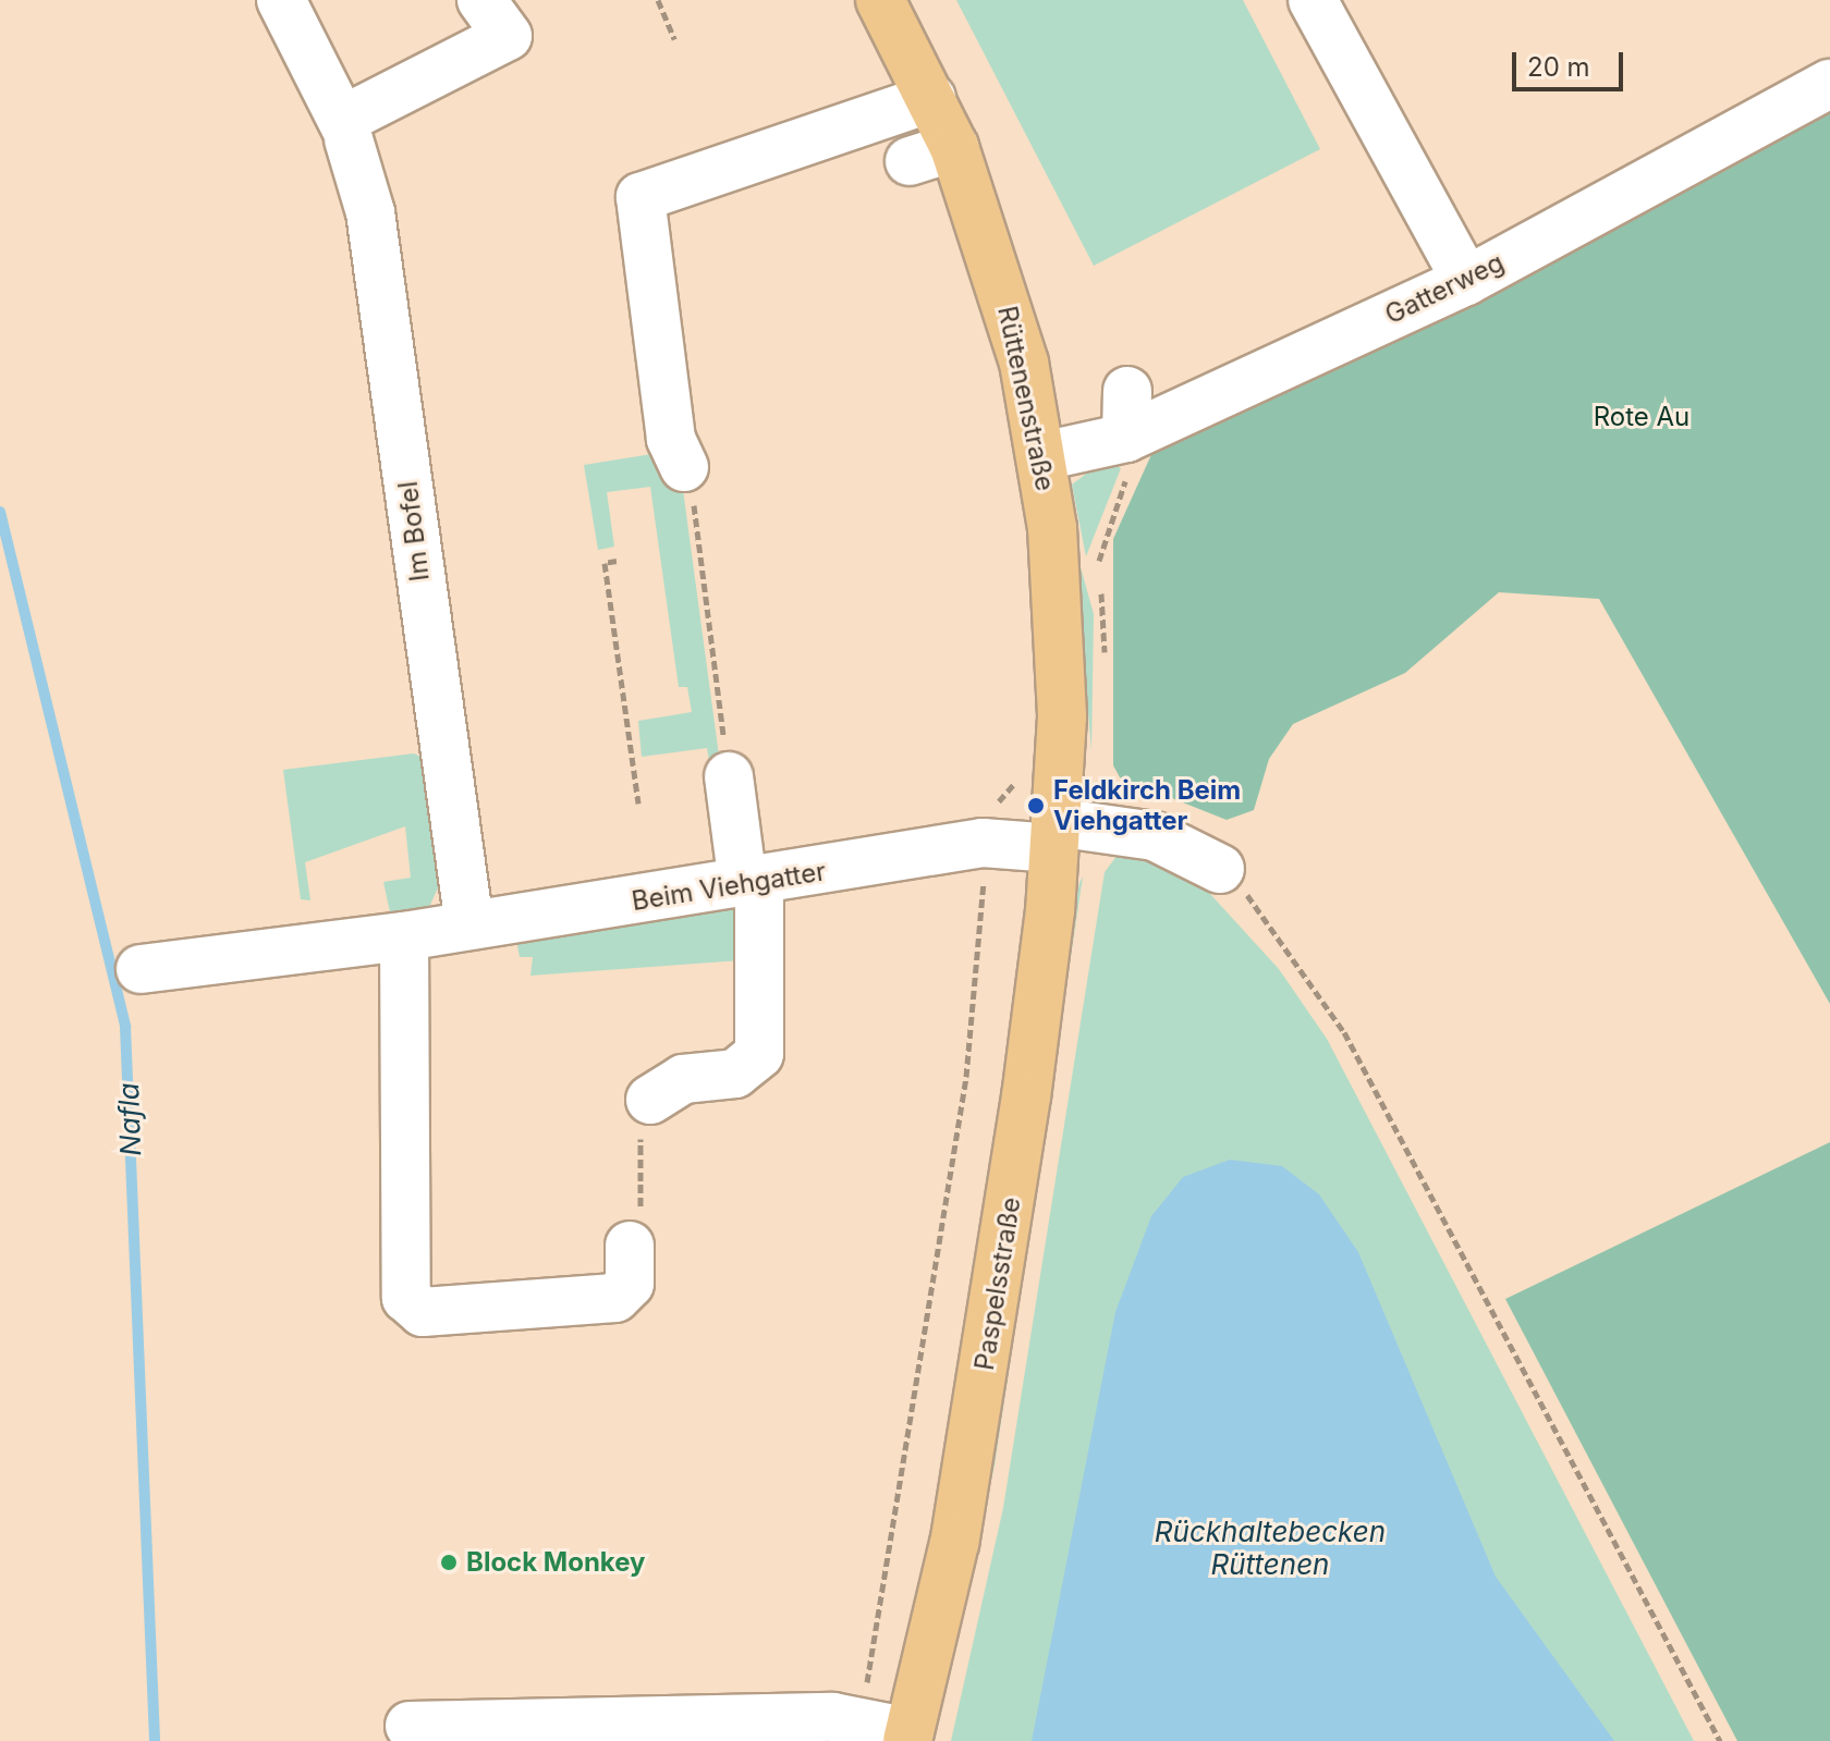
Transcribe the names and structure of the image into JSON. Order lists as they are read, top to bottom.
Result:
{
  "streets": {
    "main road": ["Rüttenenstraße", "Paspelsstraße"],
    "street": ["Gatterweg", "Im Bofel", "Beim Viehgatter"]
  },
  "crossings": [
    ["Gatterweg", "Rüttenenstraße"],
    ["Rüttenenstraße", "Beim Viehgatter"],
    ["Rüttenenstraße", "Paspelsstraße"],
    ["Im Bofel", "Beim Viehgatter"],
    ["Beim Viehgatter", "Paspelsstraße"]
  ],
  "water": ["Nafla", "Rückhaltebecken Rüttenen"],
  "parks": ["Rote Au"],
  "places": ["Feldkirch Beim Viehgatter", "Block Monkey"],
  "scale_bar": "20 m"
}
